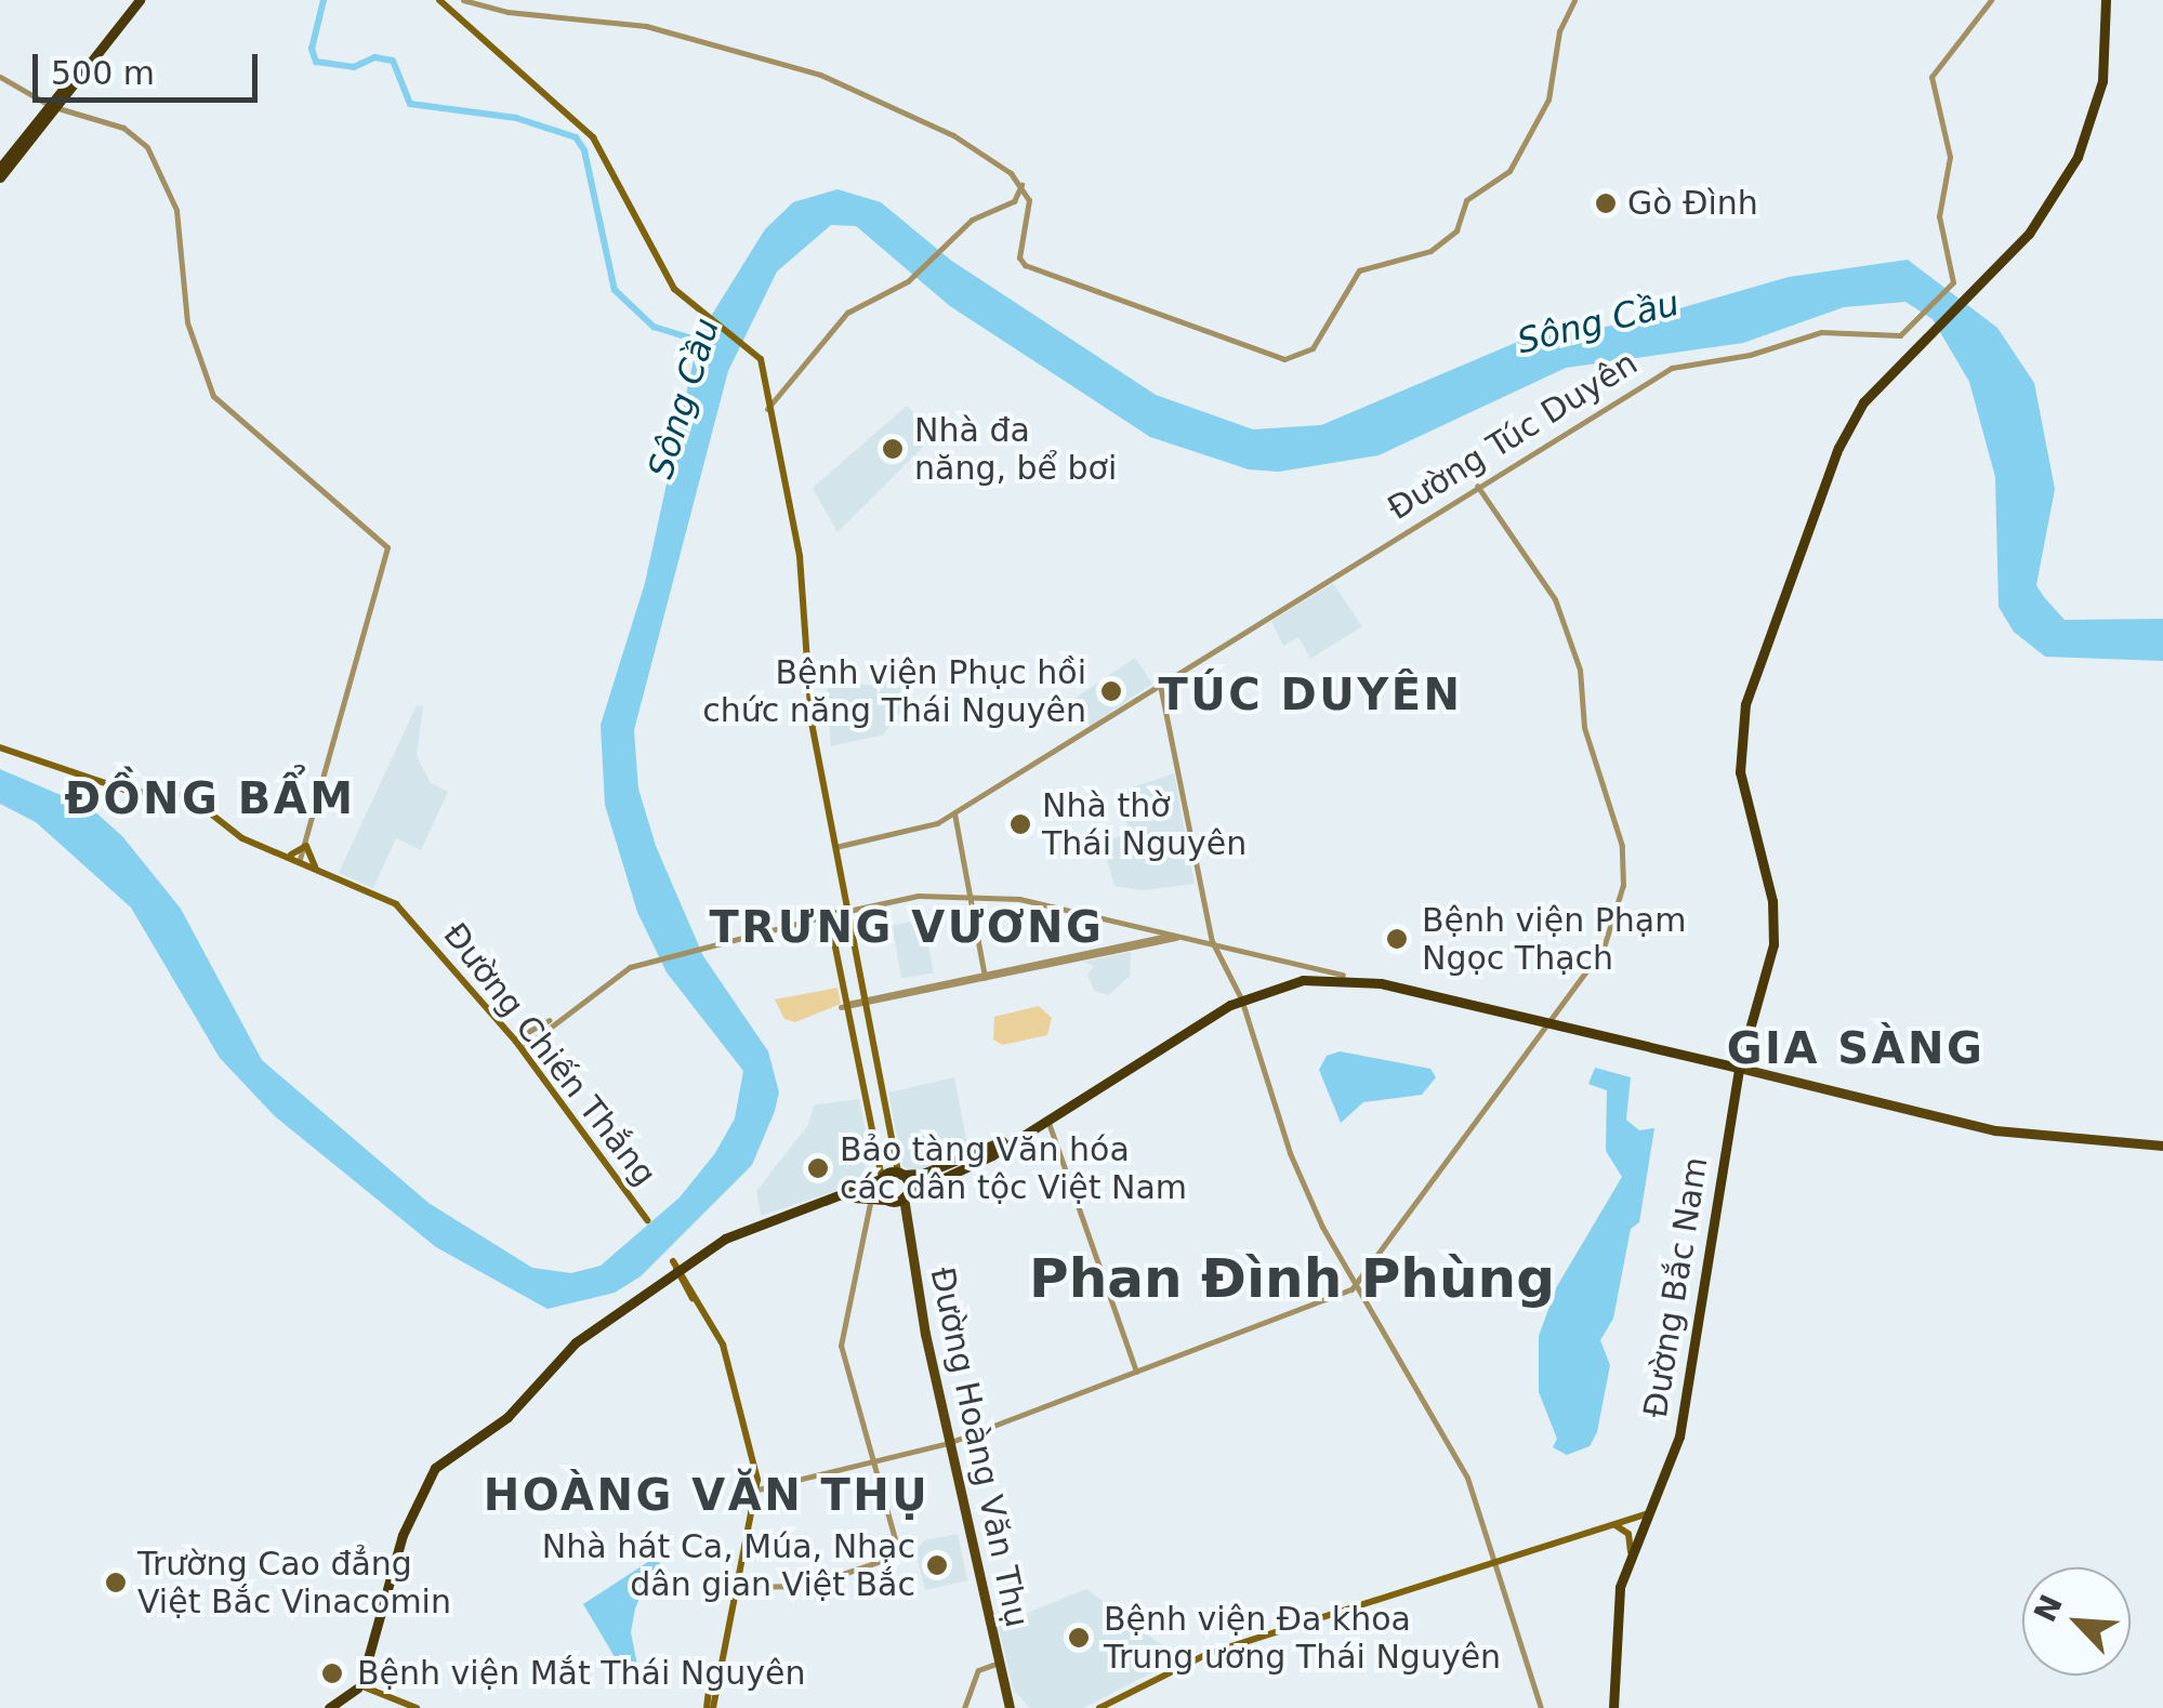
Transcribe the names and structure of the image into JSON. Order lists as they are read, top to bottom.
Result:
{
  "streets": {
    "highway": ["Đường Bắc Nam"],
    "main road": ["Đường Chiến Thắng", "Đường Hoàng Văn Thụ"],
    "street": ["Đường Túc Duyên"]
  },
  "districts": [
    "TÚC DUYÊN",
    "ĐỒNG BẨM",
    "TRƯNG VƯƠNG",
    "GIA SÀNG",
    "Phan Đình Phùng",
    "HOÀNG VĂN THỤ"
  ],
  "water": ["Sông Cầu"],
  "places": [
    "Gò Đình",
    "Nhà đa năng, bể bơi",
    "Bệnh viện Phục hồi chức năng Thái Nguyên",
    "Nhà thờ Thái Nguyên",
    "Bệnh viện Phạm Ngọc Thạch",
    "Bảo tàng Văn hóa các dân tộc Việt Nam",
    "Nhà hát Ca, Múa, Nhạc dân gian Việt Bắc",
    "Trường Cao đẳng Việt Bắc Vinacomin",
    "Bệnh viện Đa khoa Trung ương Thái Nguyên",
    "Bệnh viện Mắt Thái Nguyên"
  ],
  "scale_bar": "500 m",
  "north": "top left"
}
